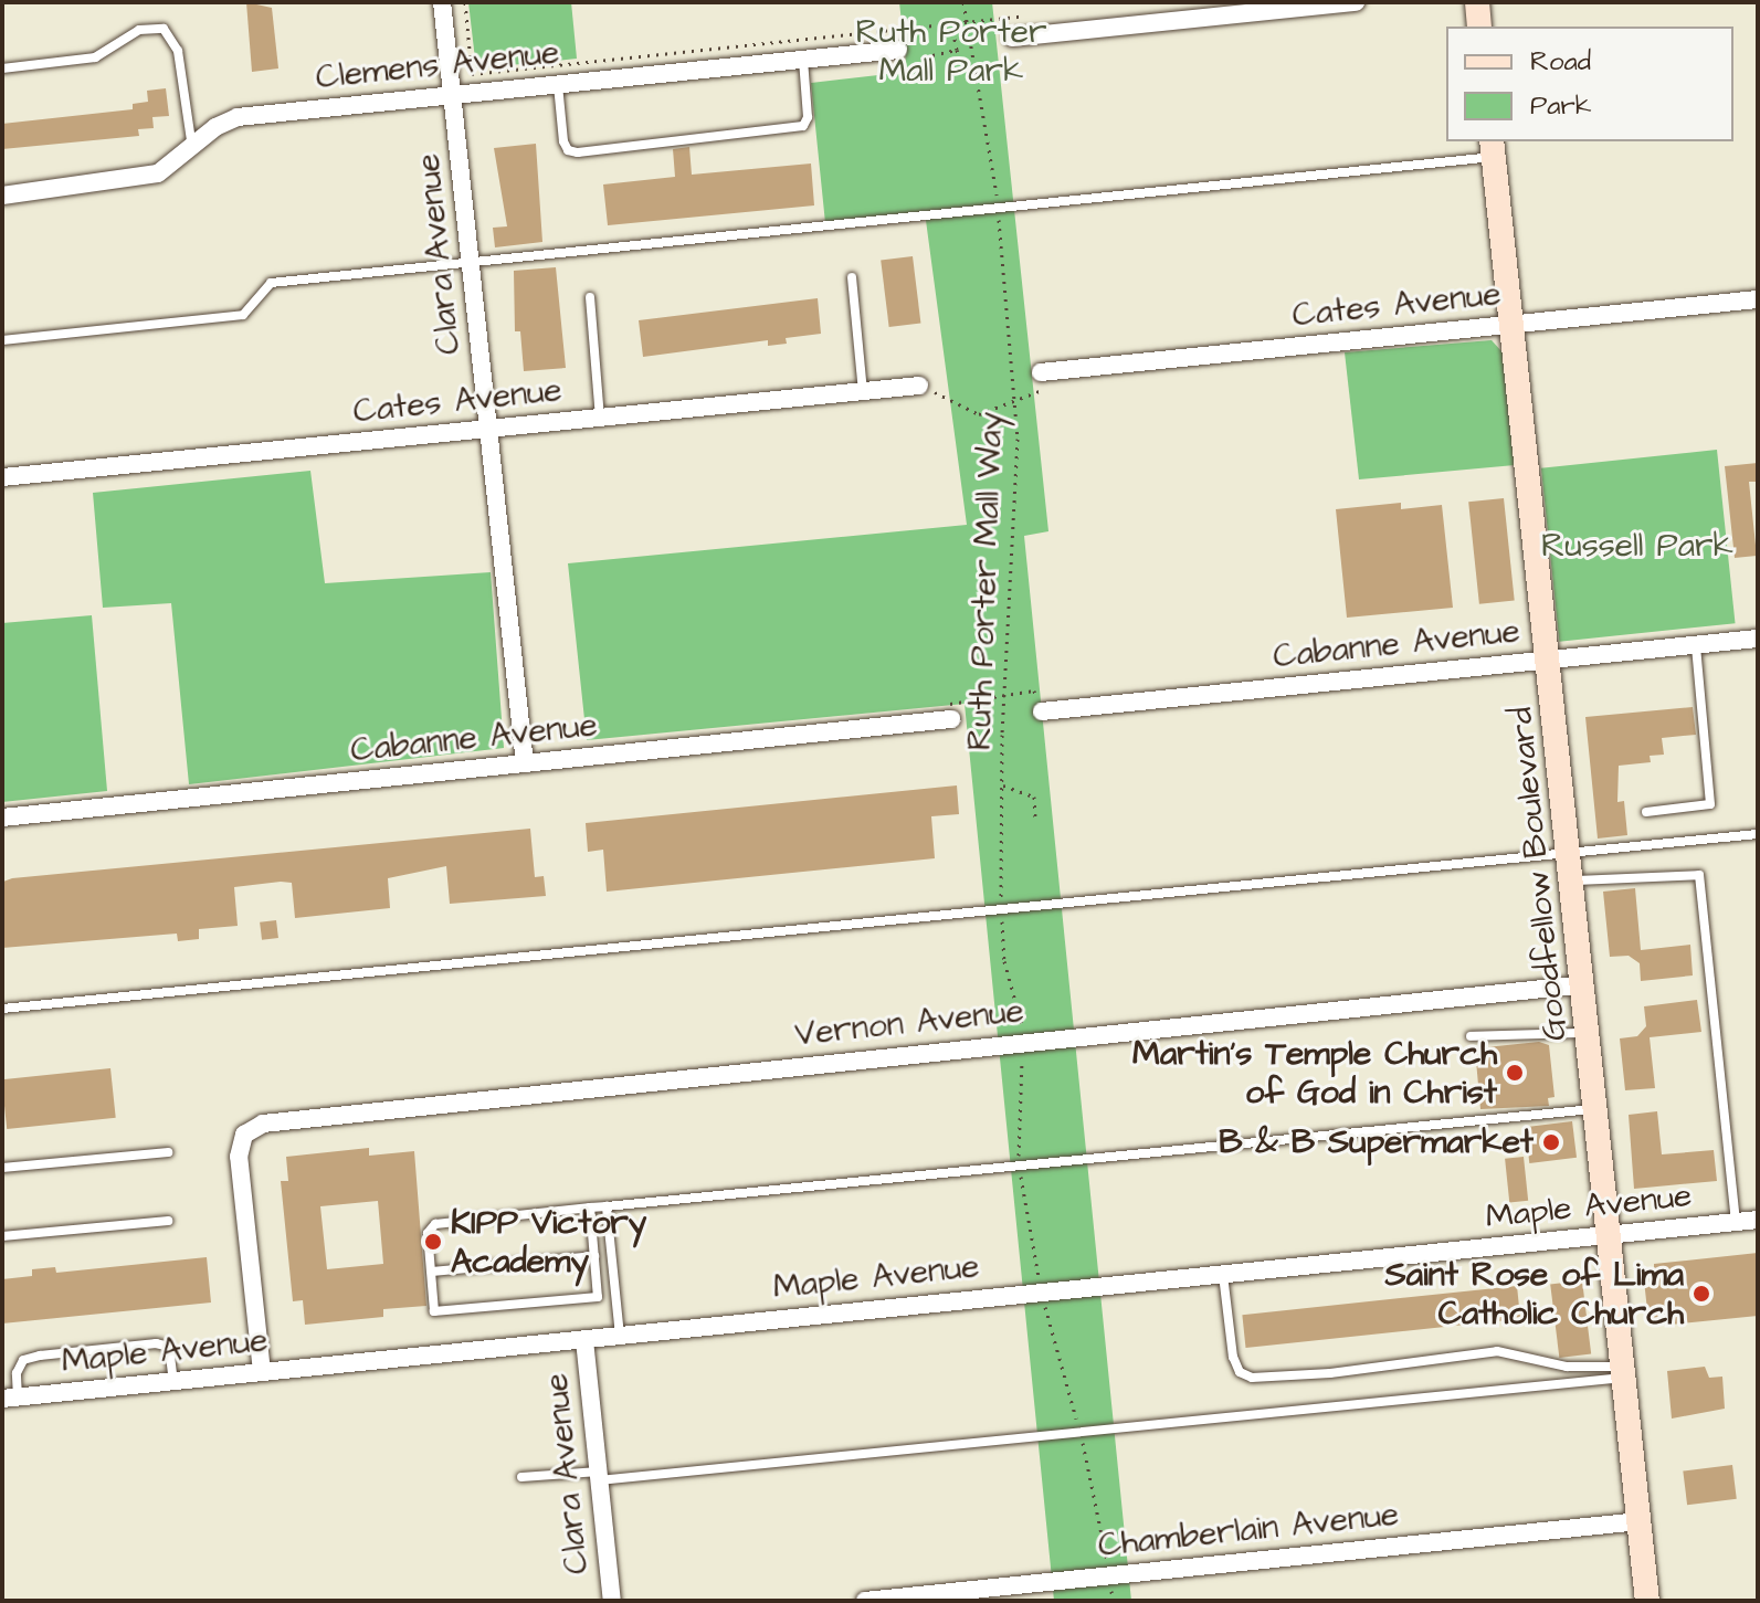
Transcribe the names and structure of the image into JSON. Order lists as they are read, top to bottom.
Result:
{
  "streets": {
    "main road": ["Goodfellow Boulevard"],
    "street": [
      "Clemens Avenue",
      "Clara Avenue",
      "Cates Avenue",
      "Cabanne Avenue",
      "Vernon Avenue",
      "Maple Avenue",
      "Chamberlain Avenue"
    ],
    "path": ["Ruth Porter Mall Way"]
  },
  "crossings": [
    ["Clemens Avenue", "Clara Avenue"],
    ["Clara Avenue", "Cates Avenue"],
    ["Clara Avenue", "Cabanne Avenue"],
    ["Clara Avenue", "Maple Avenue"],
    ["Cates Avenue", "Goodfellow Boulevard"],
    ["Cabanne Avenue", "Goodfellow Boulevard"],
    ["Goodfellow Boulevard", "Vernon Avenue"],
    ["Goodfellow Boulevard", "Maple Avenue"],
    ["Goodfellow Boulevard", "Chamberlain Avenue"],
    ["Vernon Avenue", "Maple Avenue"]
  ],
  "parks": ["Ruth Porter Mall Park", "Russell Park"],
  "places": [
    "Martin's Temple Church of God in Christ",
    "B & B Supermarket",
    "KIPP Victory Academy",
    "Saint Rose of Lima Catholic Church"
  ],
  "legend": ["Road", "Park"]
}
